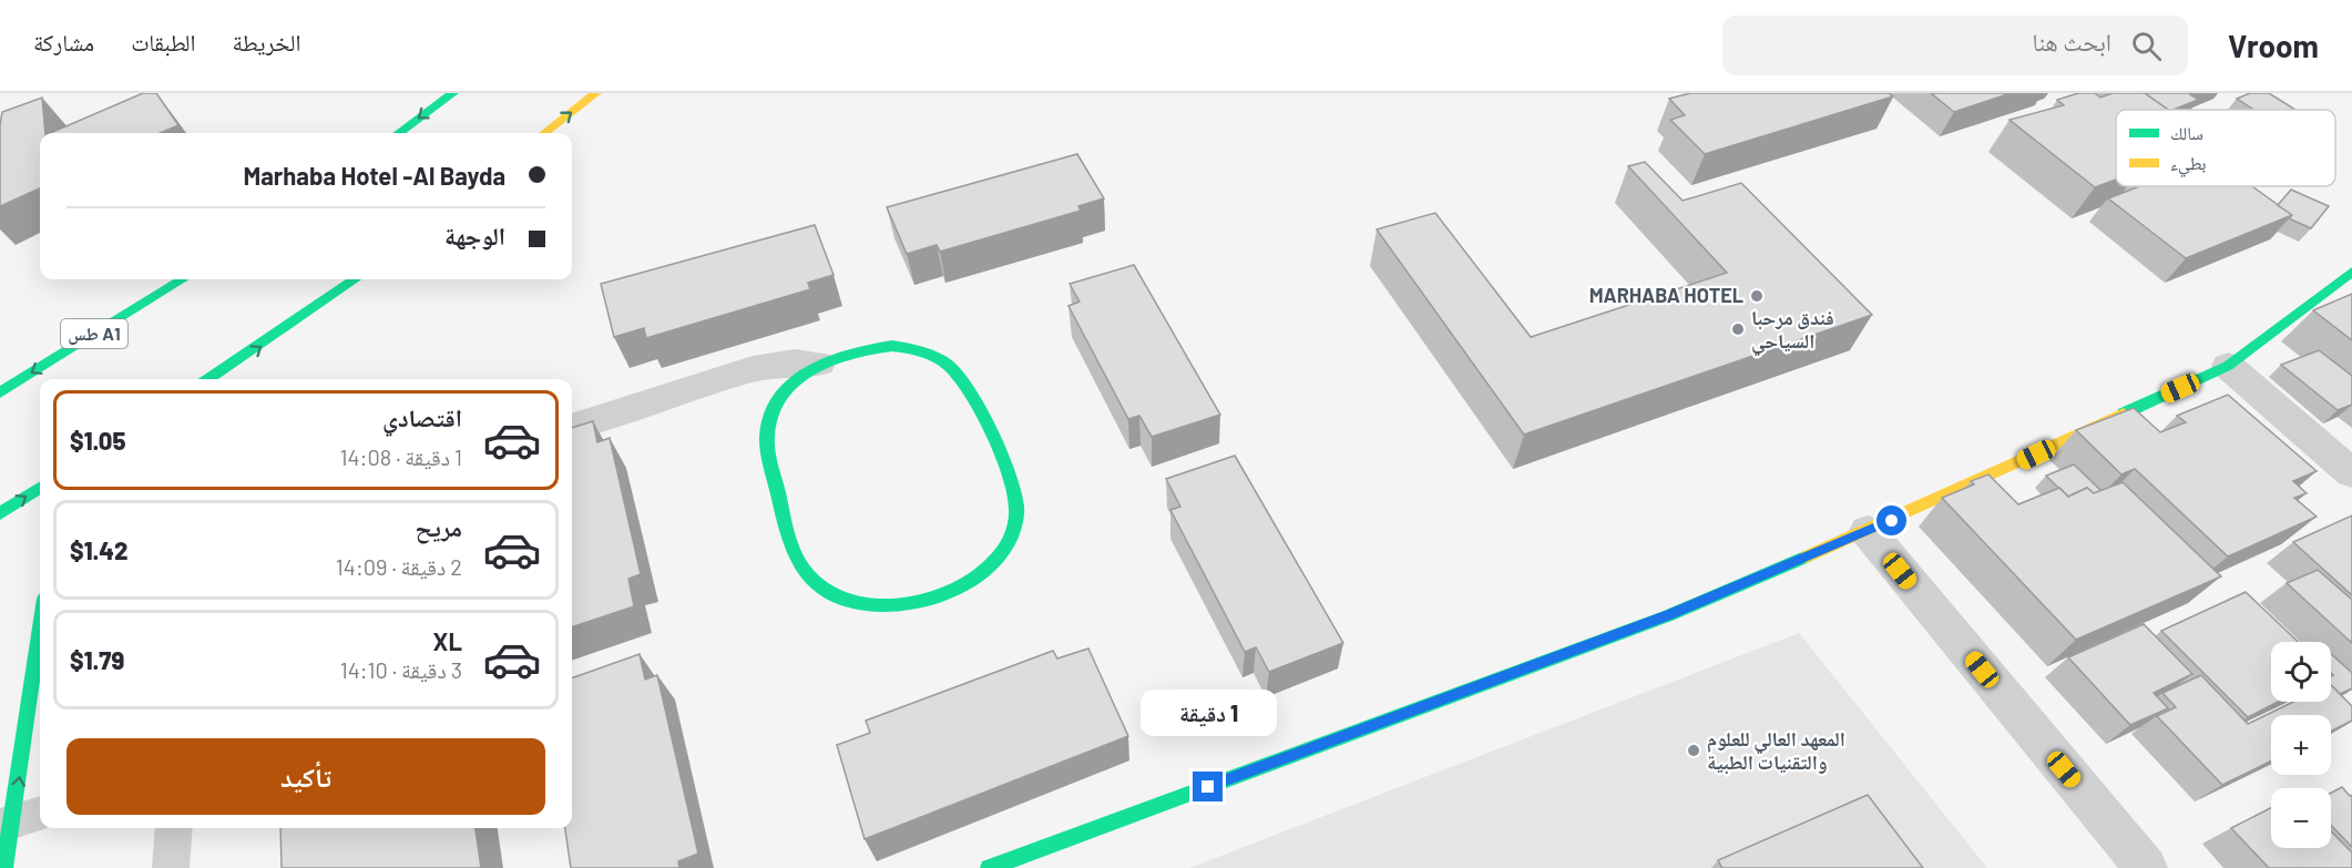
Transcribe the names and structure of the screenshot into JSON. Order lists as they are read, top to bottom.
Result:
{
  "streets": {
    "main road": ["طس A1"]
  },
  "places": ["MARHABA HOTEL", "فندق مرحبا السياحي", "المعهد العالي للعلوم والتقنيات الطبية"],
  "legend": ["سالك", "بطيء"],
  "page": {
    "header": "Vroom",
    "search": "ابحث هنا",
    "nav": ["الخريطة", "الطبقات", "مشاركة"],
    "banner": ["Marhaba Hotel -Al Bayda", "الوجهة"],
    "list": [
      {
        "name": "اقتصادي",
        "note": "1 دقيقة · 14:08",
        "value": "$1.05"
      },
      {
        "name": "مريح",
        "note": "2 دقيقة · 14:09",
        "value": "$1.42"
      },
      {
        "name": "XL",
        "note": "3 دقيقة · 14:10",
        "value": "$1.79"
      }
    ],
    "map_buttons": ["+", "−"],
    "bubble": "1 دقيقة",
    "buttons": "تأكيد"
  }
}
